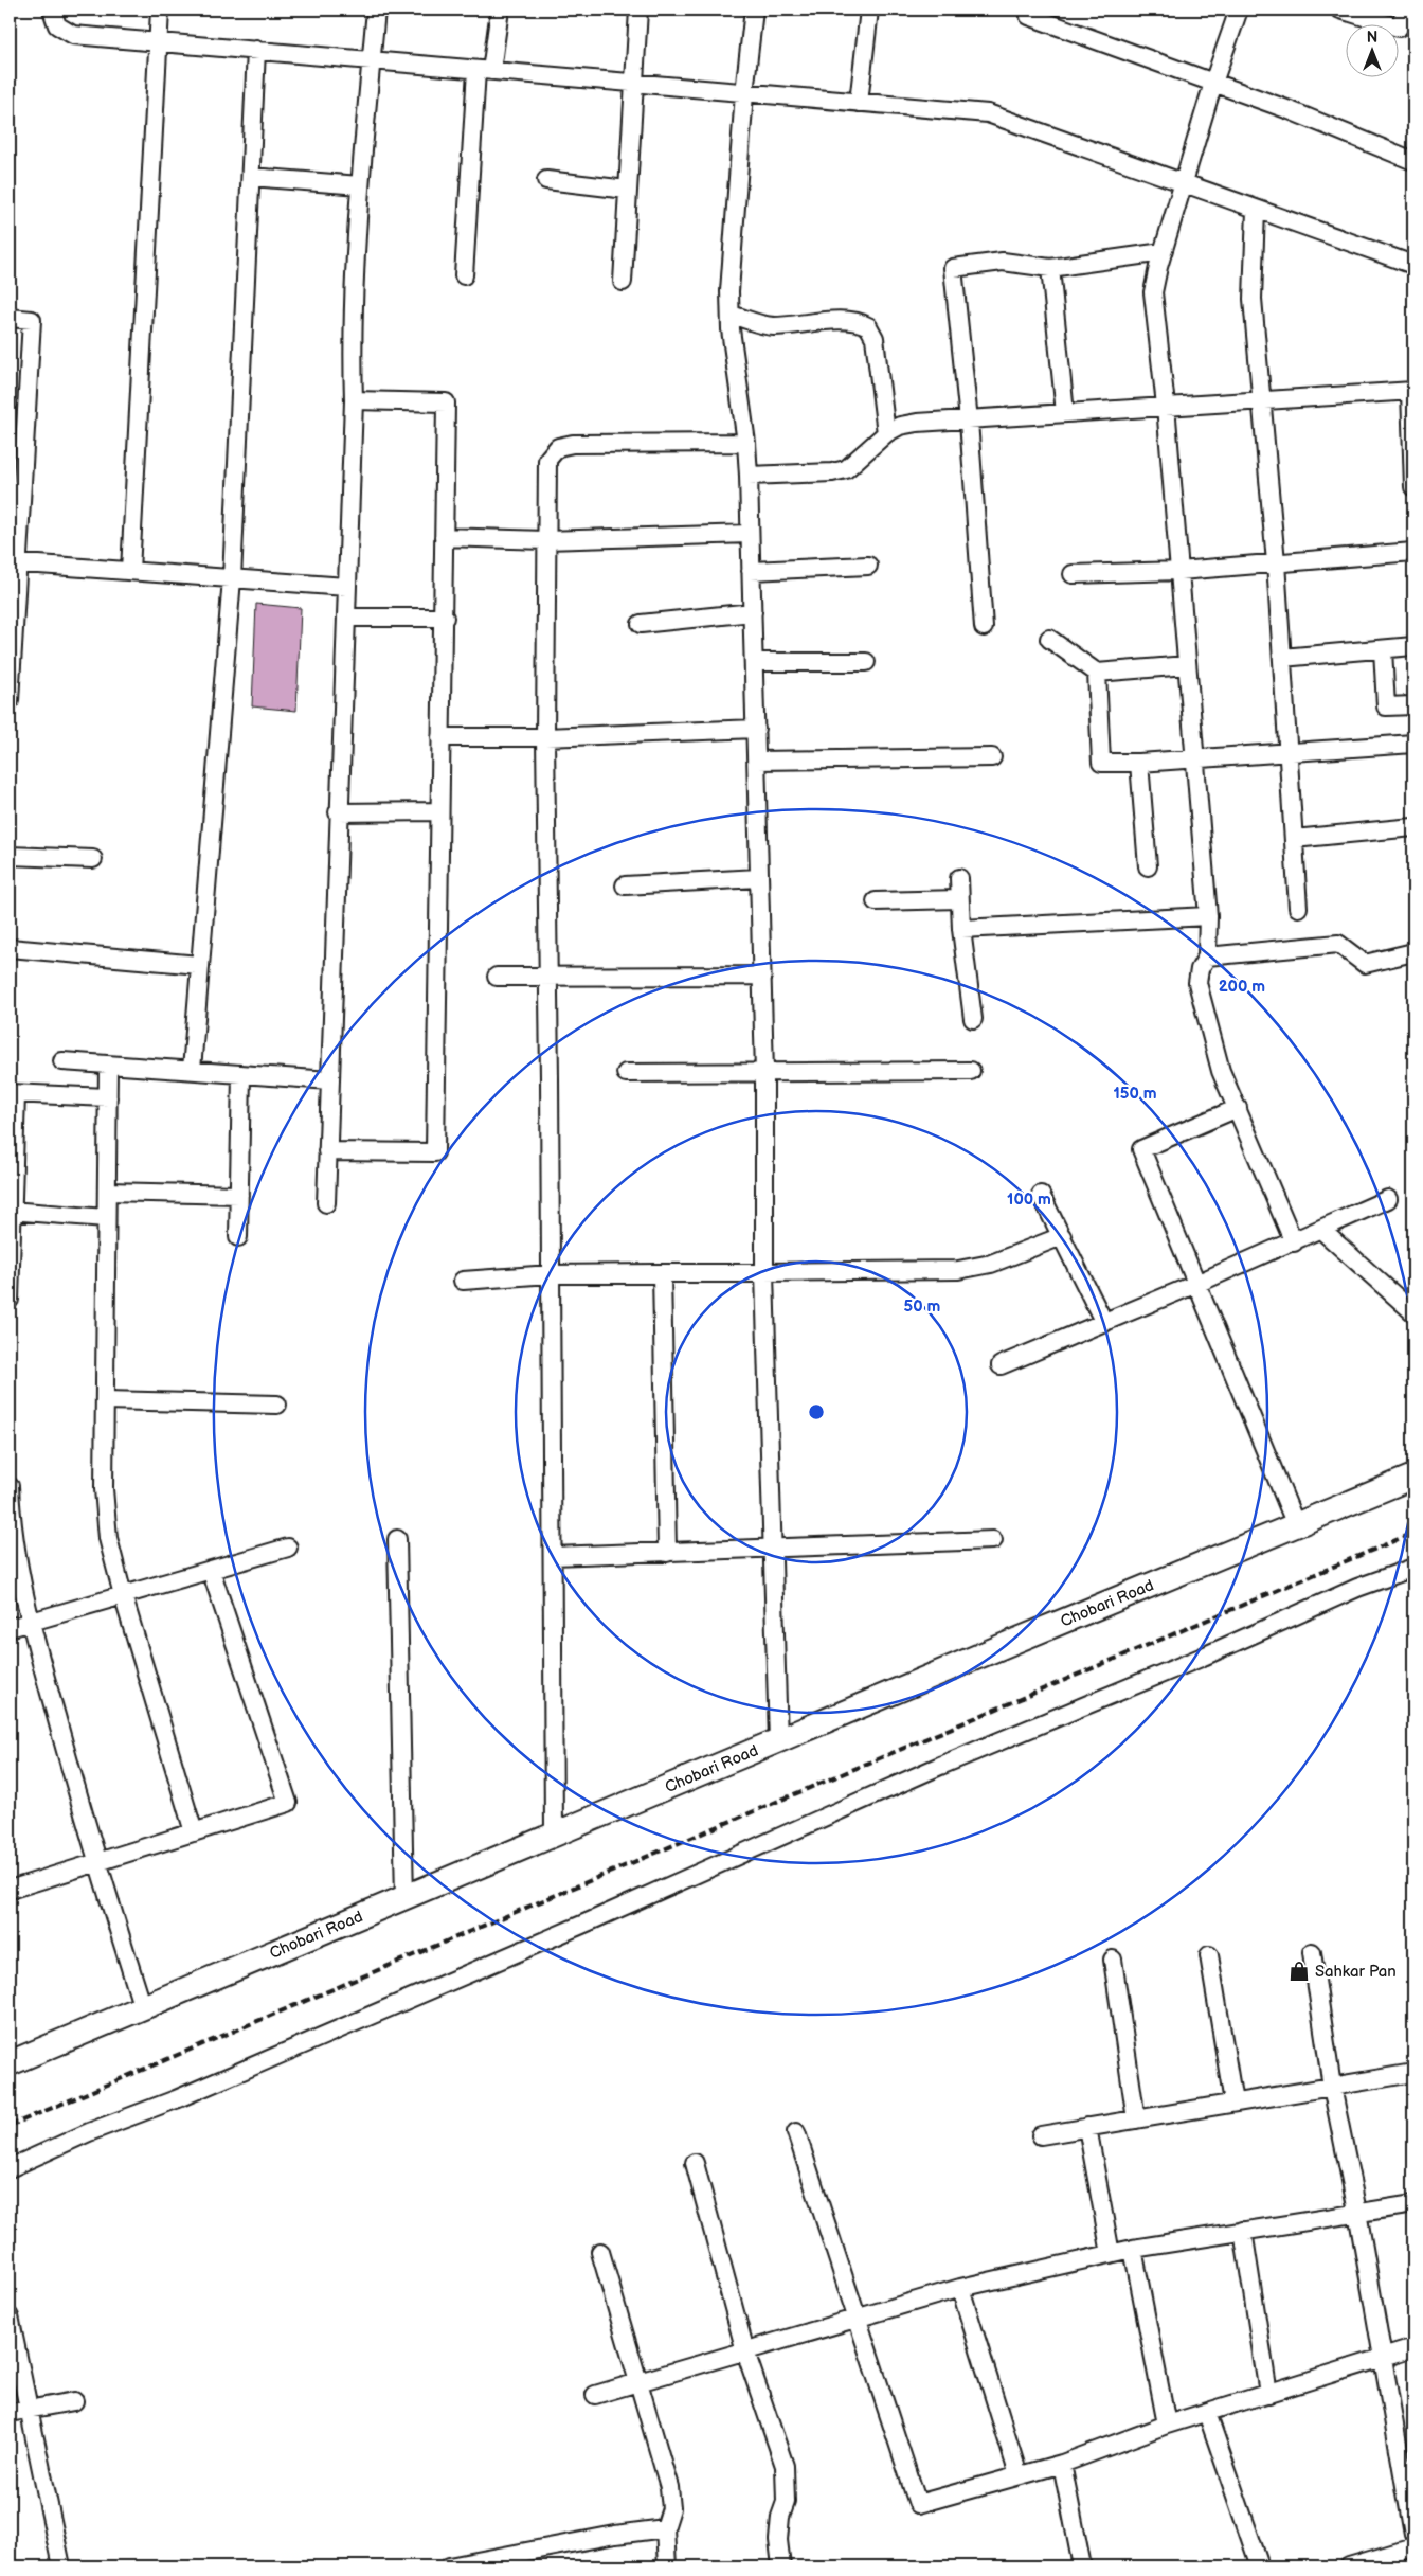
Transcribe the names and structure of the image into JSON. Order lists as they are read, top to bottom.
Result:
{
  "streets": {
    "street": ["Chobari Road"]
  },
  "places": {
    "shop": ["Sahkar Pan"]
  },
  "north": "top",
  "rings": [
    "200 m",
    "150 m",
    "100 m",
    "50 m"
  ]
}
